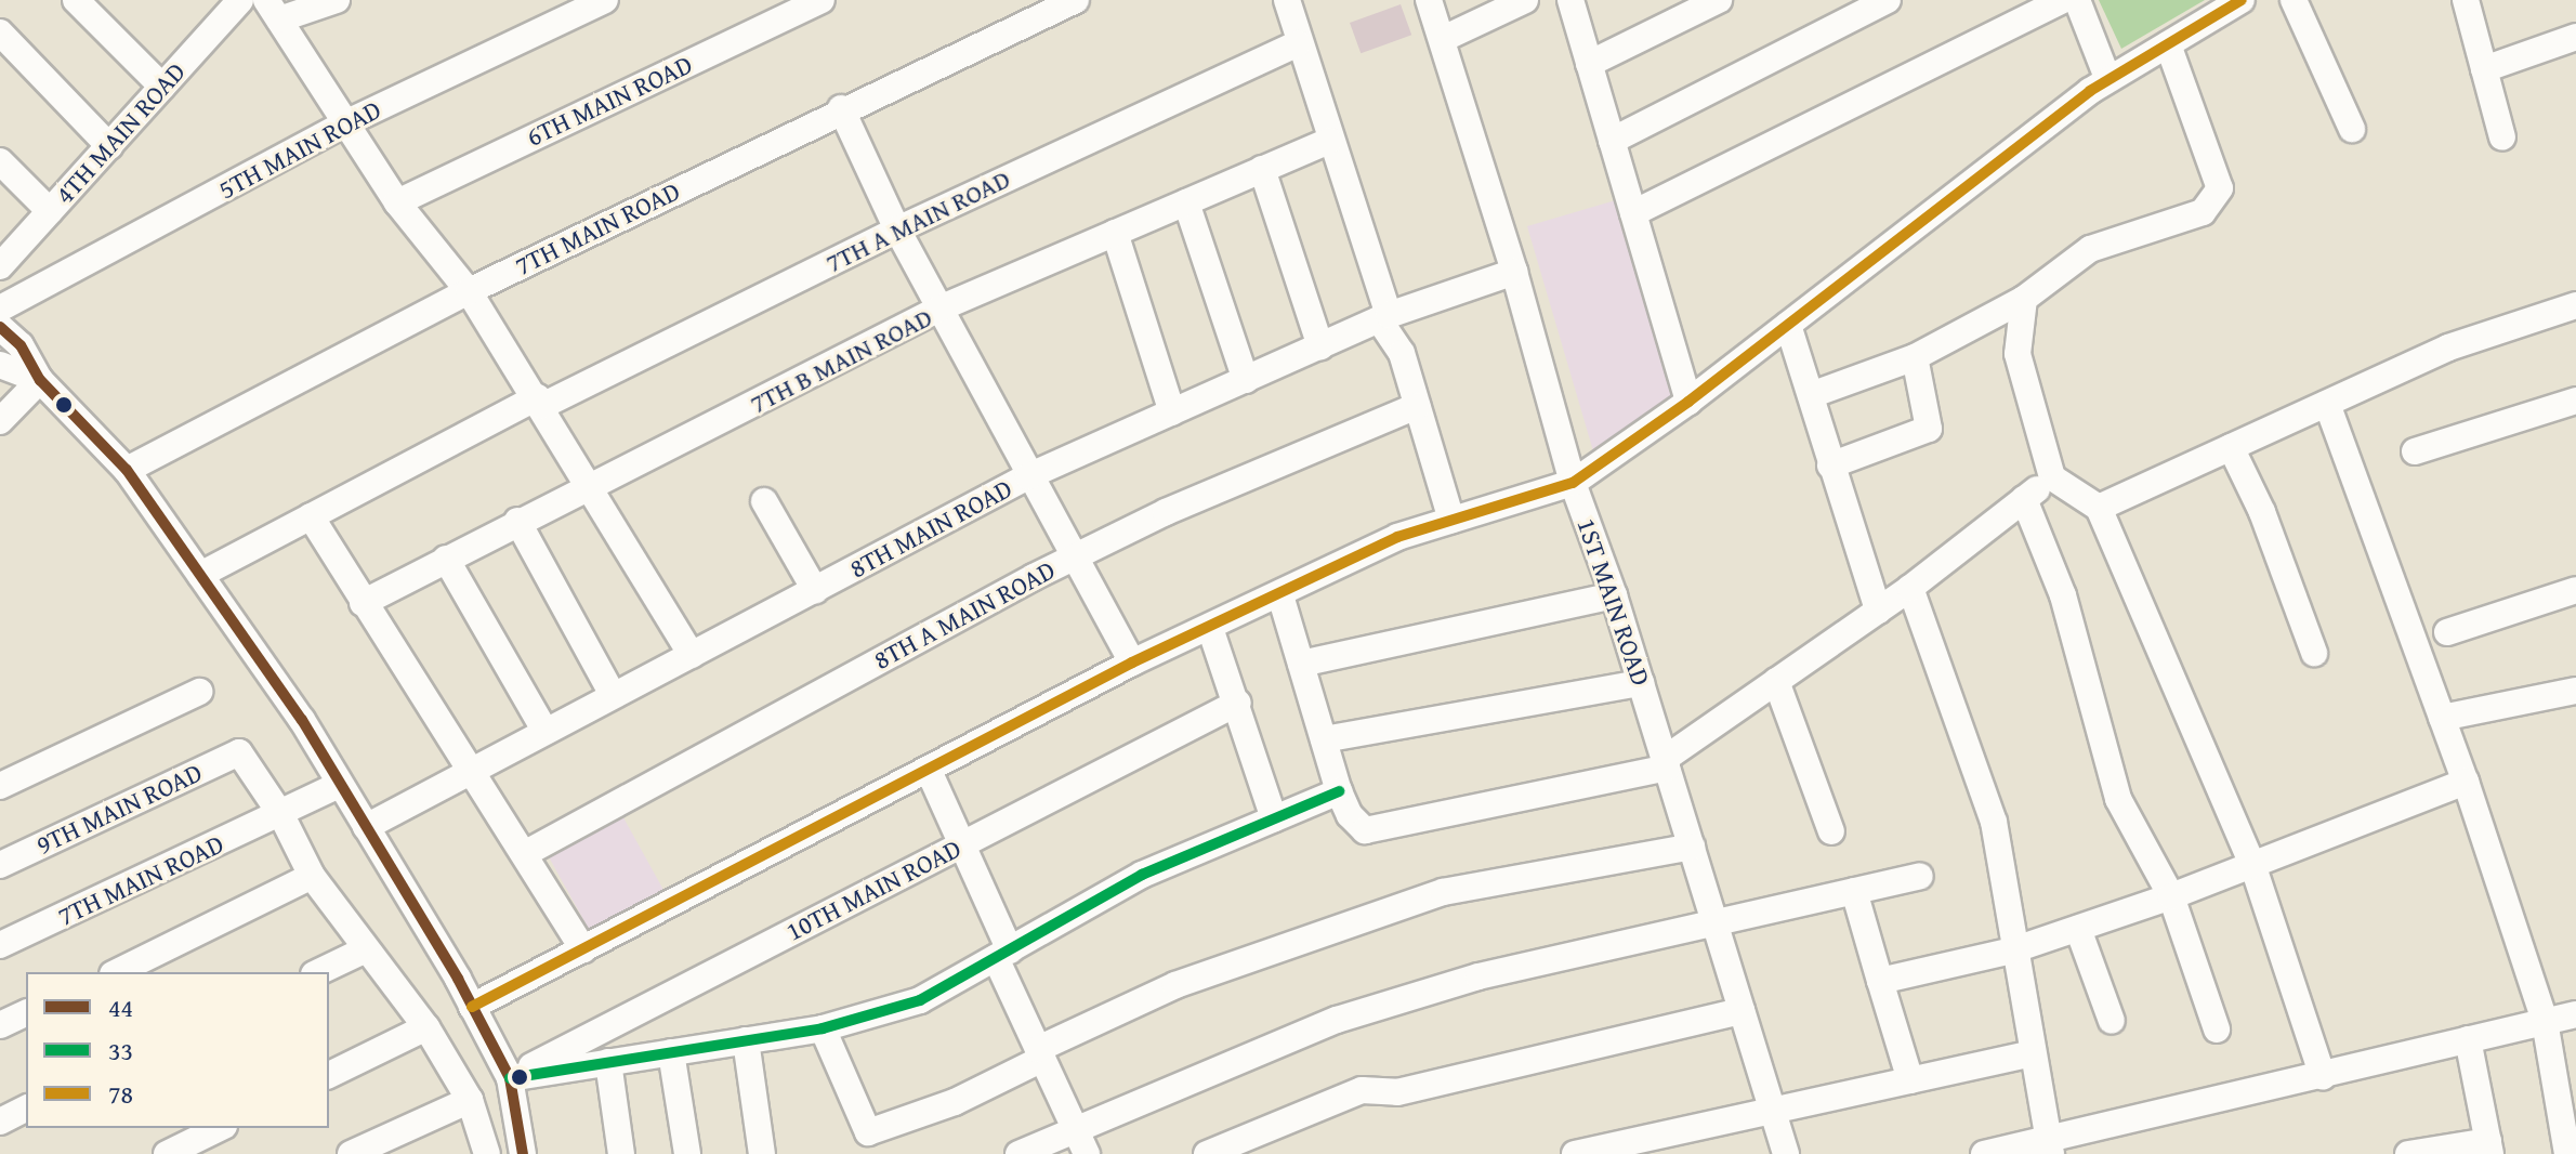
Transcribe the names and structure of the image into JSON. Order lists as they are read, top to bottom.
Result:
{
  "streets": {
    "street": [
      "6TH MAIN ROAD",
      "4TH MAIN ROAD",
      "5TH MAIN ROAD",
      "7TH A MAIN ROAD",
      "7TH MAIN ROAD",
      "7TH B MAIN ROAD",
      "8TH MAIN ROAD",
      "1ST MAIN ROAD",
      "8TH A MAIN ROAD",
      "9TH MAIN ROAD",
      "10TH MAIN ROAD"
    ]
  },
  "crossings": [
    ["7TH MAIN ROAD", "9TH MAIN ROAD"],
    ["8TH MAIN ROAD", "1ST MAIN ROAD"]
  ],
  "lines": ["transit line 78", "transit line 44", "transit line 33"],
  "legend": ["44", "33", "78"]
}
